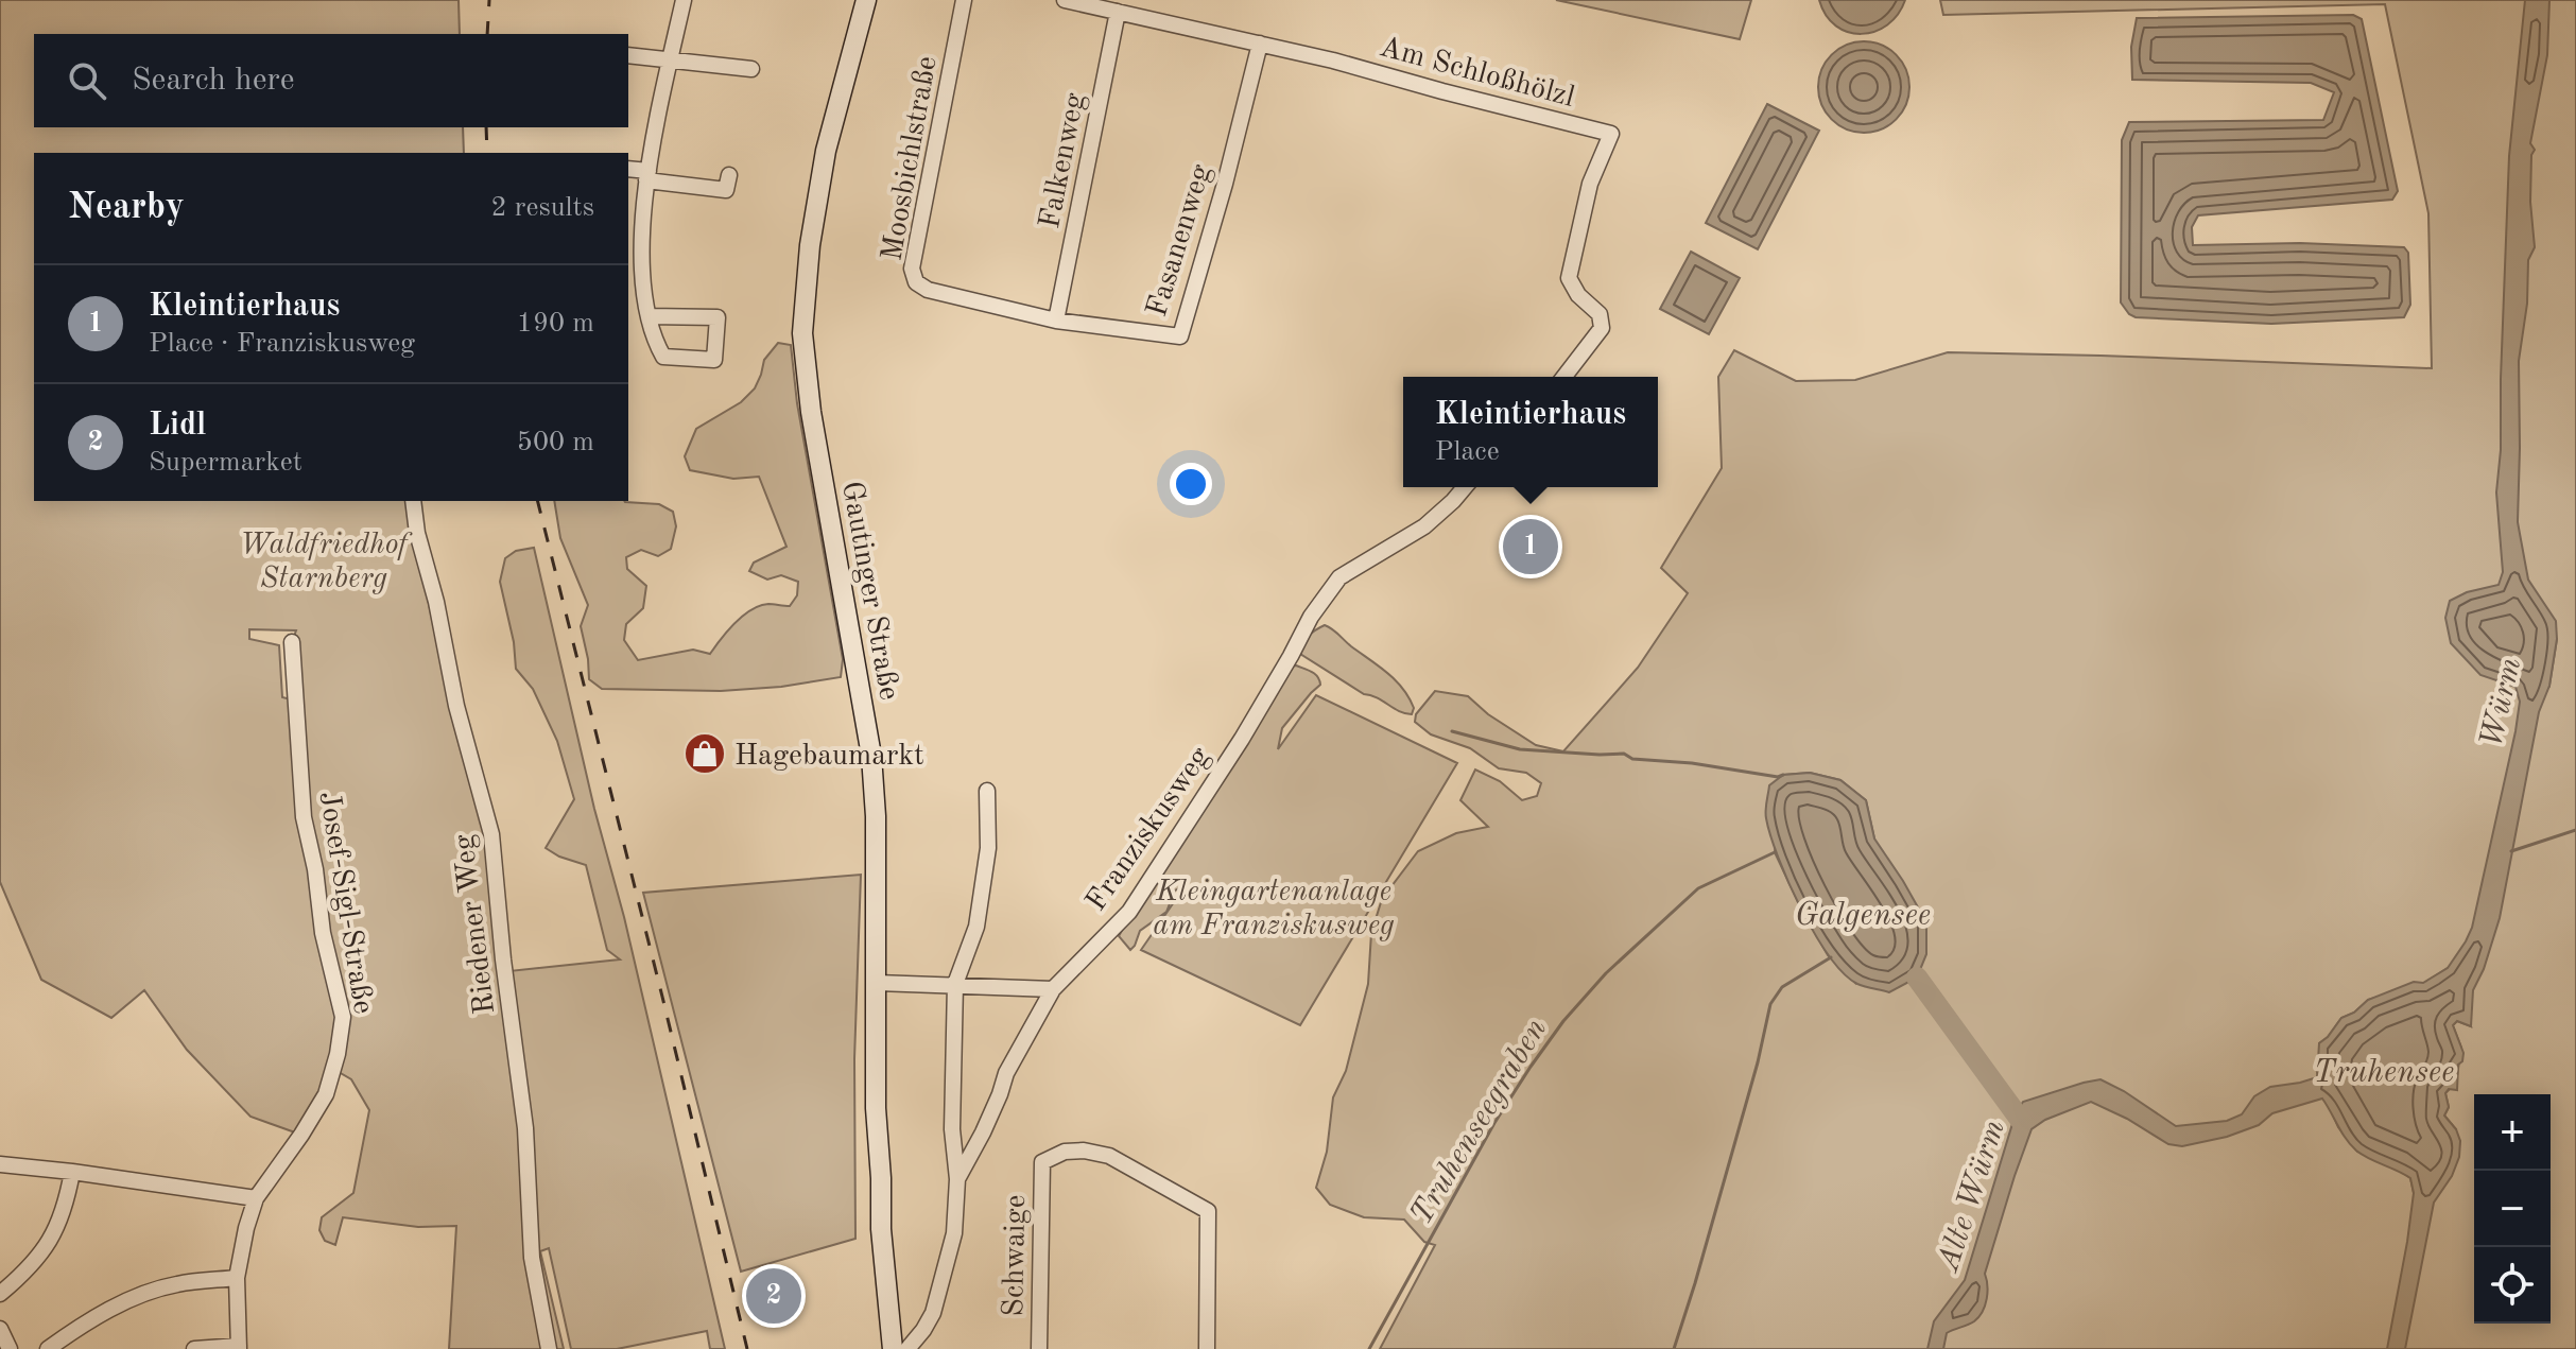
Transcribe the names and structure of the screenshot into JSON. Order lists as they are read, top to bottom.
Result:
{
  "streets": {
    "main road": ["Gautinger Straße"],
    "street": [
      "Am Schloßhölzl",
      "Moosbichlstraße",
      "Falkenweg",
      "Fasanenweg",
      "Franziskusweg",
      "Josef-Sigl-Straße",
      "Riedener Weg",
      "Schwaige"
    ]
  },
  "crossings": [
    ["Am Schloßhölzl", "Falkenweg"],
    ["Am Schloßhölzl", "Fasanenweg"],
    ["Moosbichlstraße", "Falkenweg"],
    ["Moosbichlstraße", "Fasanenweg"],
    ["Falkenweg", "Fasanenweg"]
  ],
  "water": [
    "Würm",
    "Galgensee",
    "Truhensee",
    "Truhenseegraben",
    "Alte Würm"
  ],
  "parks": ["Waldfriedhof Starnberg", "Kleingartenanlage am Franziskusweg"],
  "places": {
    "shop": ["Hagebaumarkt"]
  },
  "page": {
    "search": "Search here",
    "heading": ["Nearby", "2 results"],
    "list": [
      {
        "mark": "1",
        "name": "Kleintierhaus",
        "note": "Place · Franziskusweg",
        "value": "190 m"
      },
      {
        "mark": "2",
        "name": "Lidl",
        "note": "Supermarket",
        "value": "500 m"
      }
    ],
    "popup": ["Kleintierhaus", "Place"],
    "pins": ["1", "2"],
    "map_buttons": ["+", "−"]
  }
}
